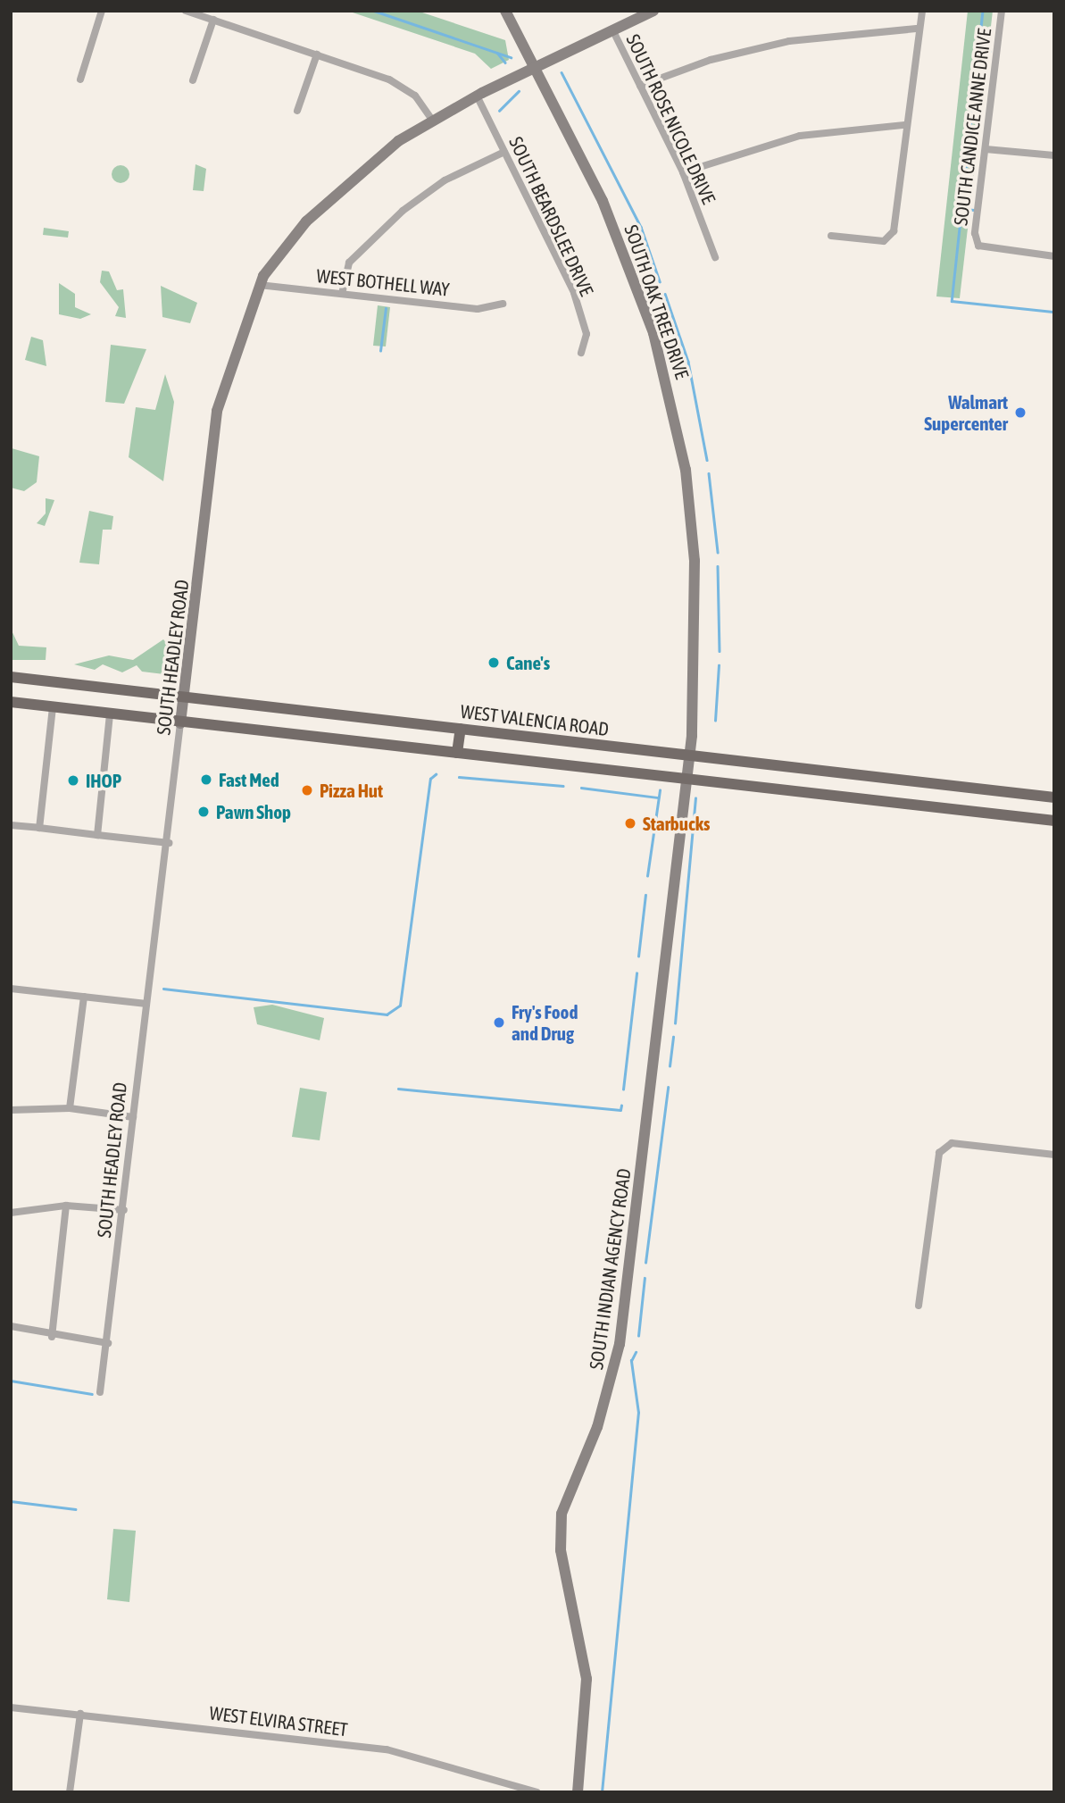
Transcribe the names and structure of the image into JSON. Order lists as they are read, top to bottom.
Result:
{
  "streets": {
    "main road": ["WEST VALENCIA ROAD"],
    "street": [
      "SOUTH ROSE NICOLE DRIVE",
      "SOUTH CANDICE ANNE DRIVE",
      "SOUTH BEARDSLEE DRIVE",
      "WEST BOTHELL WAY",
      "SOUTH OAK TREE DRIVE",
      "SOUTH HEADLEY ROAD",
      "SOUTH INDIAN AGENCY ROAD",
      "WEST ELVIRA STREET"
    ]
  },
  "crossings": [
    ["SOUTH ROSE NICOLE DRIVE", "SOUTH HEADLEY ROAD"],
    ["SOUTH BEARDSLEE DRIVE", "SOUTH HEADLEY ROAD"],
    ["WEST BOTHELL WAY", "SOUTH HEADLEY ROAD"],
    ["SOUTH OAK TREE DRIVE", "SOUTH HEADLEY ROAD"],
    ["SOUTH OAK TREE DRIVE", "WEST VALENCIA ROAD"],
    ["SOUTH OAK TREE DRIVE", "SOUTH INDIAN AGENCY ROAD"],
    ["SOUTH HEADLEY ROAD", "WEST VALENCIA ROAD"]
  ],
  "places": [
    "Walmart Supercenter",
    "Cane's",
    "Fast Med",
    "IHOP",
    "Pizza Hut",
    "Pawn Shop",
    "Starbucks",
    "Fry's Food and Drug"
  ]
}
